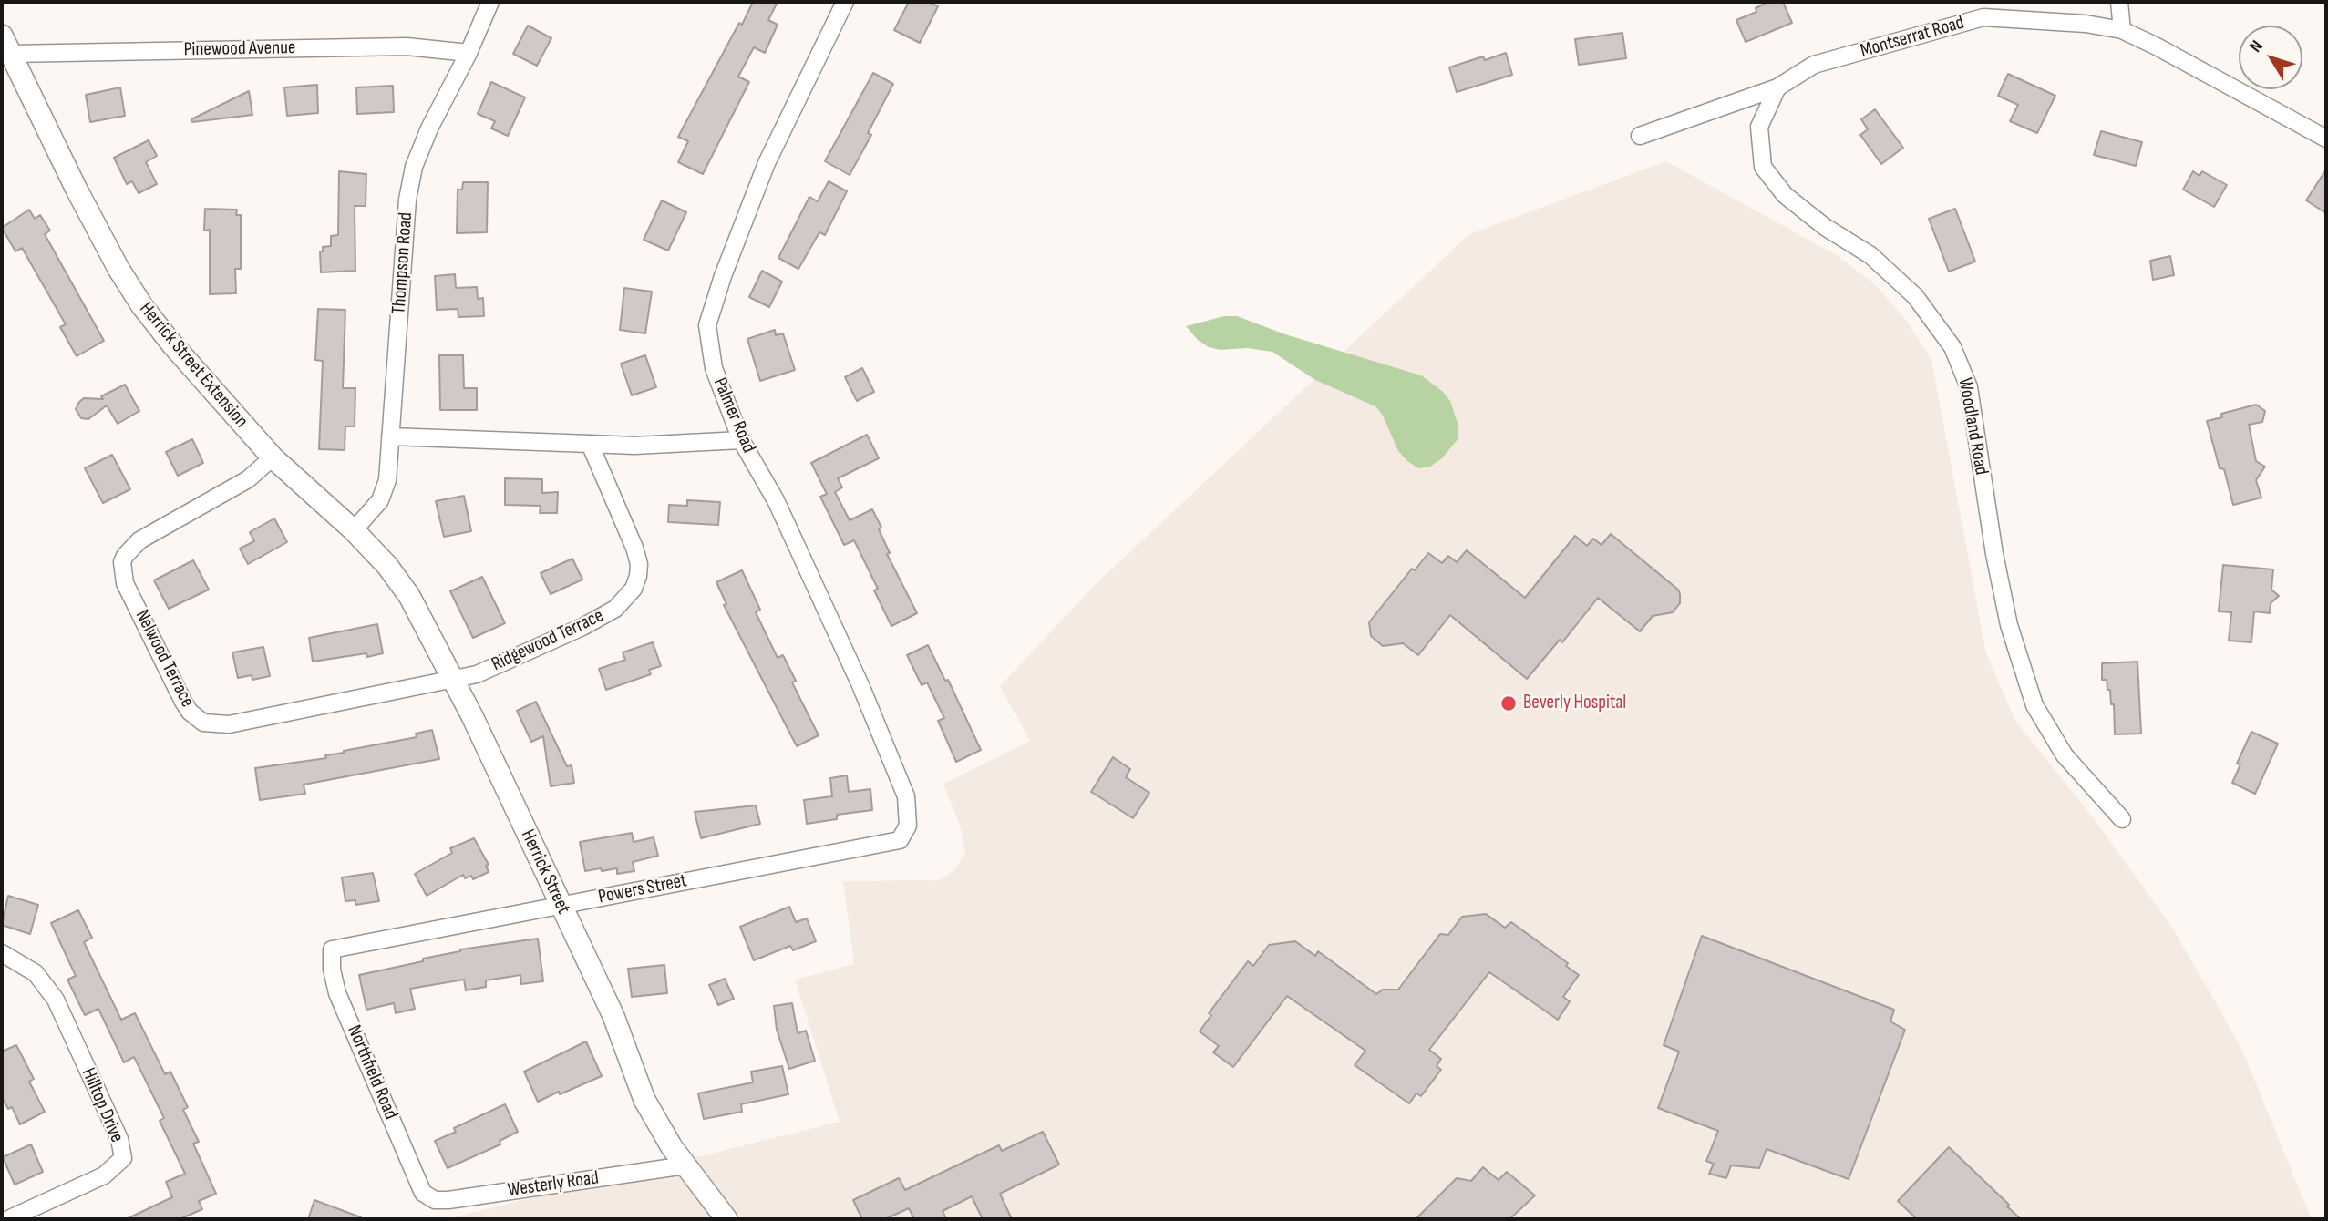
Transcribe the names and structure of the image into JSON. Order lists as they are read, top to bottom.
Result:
{
  "streets": {
    "street": [
      "Montserrat Road",
      "Pinewood Avenue",
      "Thompson Road",
      "Herrick Street Extension",
      "Palmer Road",
      "Woodland Road",
      "Ridgewood Terrace",
      "Nelwood Terrace",
      "Herrick Street",
      "Powers Street",
      "Northfield Road",
      "Hilltop Drive",
      "Westerly Road"
    ]
  },
  "crossings": [
    ["Montserrat Road", "Woodland Road"],
    ["Pinewood Avenue", "Thompson Road"],
    ["Pinewood Avenue", "Herrick Street Extension"],
    ["Thompson Road", "Herrick Street Extension"],
    ["Thompson Road", "Herrick Street"],
    ["Herrick Street Extension", "Nelwood Terrace"],
    ["Herrick Street Extension", "Herrick Street"],
    ["Palmer Road", "Powers Street"],
    ["Ridgewood Terrace", "Nelwood Terrace"],
    ["Ridgewood Terrace", "Herrick Street"],
    ["Nelwood Terrace", "Herrick Street"],
    ["Herrick Street", "Powers Street"],
    ["Herrick Street", "Westerly Road"],
    ["Powers Street", "Northfield Road"],
    ["Northfield Road", "Westerly Road"]
  ],
  "places": ["Beverly Hospital"],
  "north": "top left"
}
